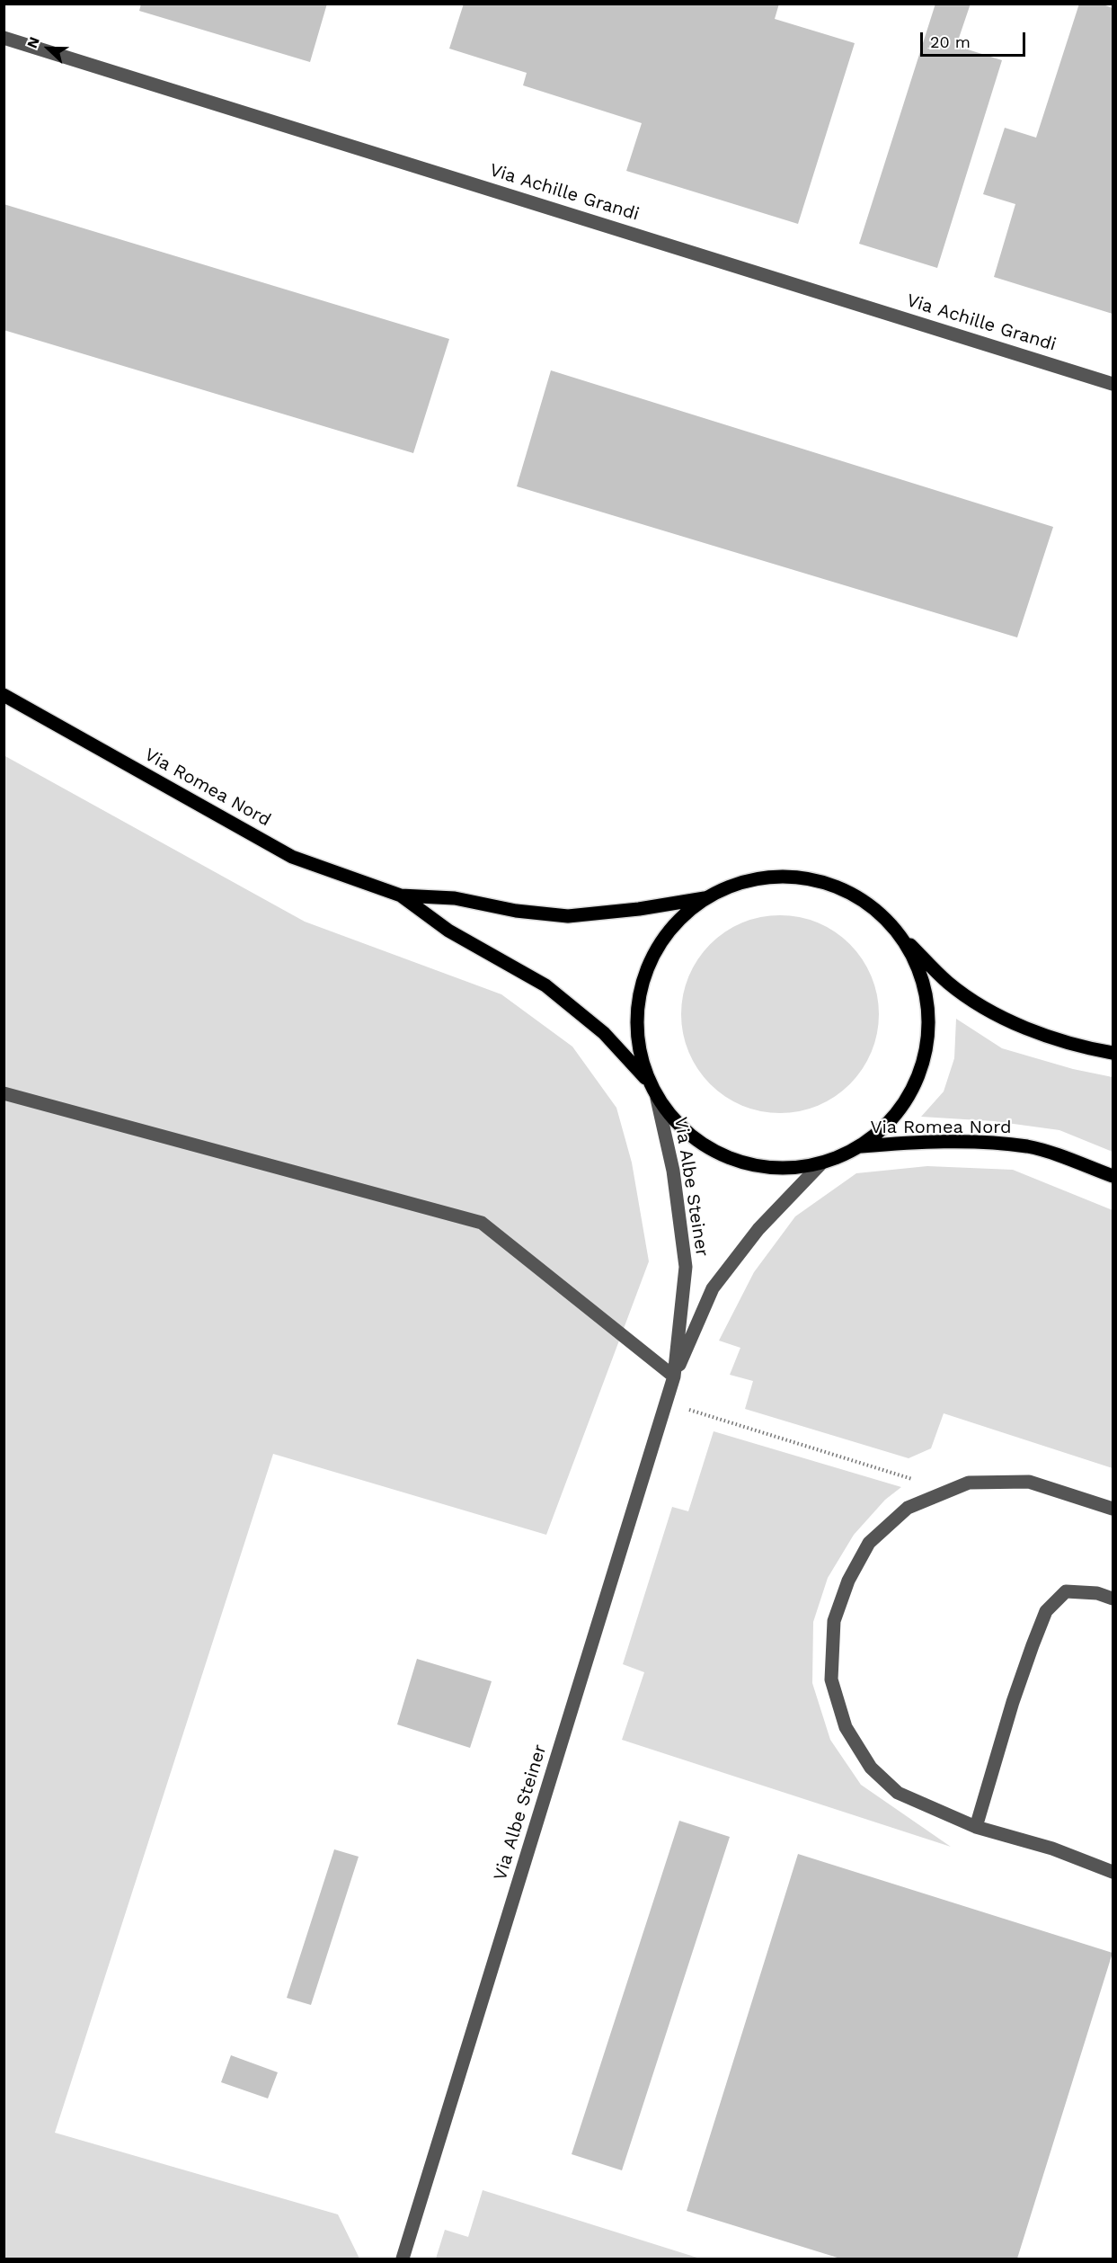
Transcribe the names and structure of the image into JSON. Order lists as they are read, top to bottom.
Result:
{
  "streets": {
    "main road": ["Via Romea Nord"],
    "street": ["Via Achille Grandi", "Via Albe Steiner"]
  },
  "scale_bar": "20 m",
  "north": "left"
}
